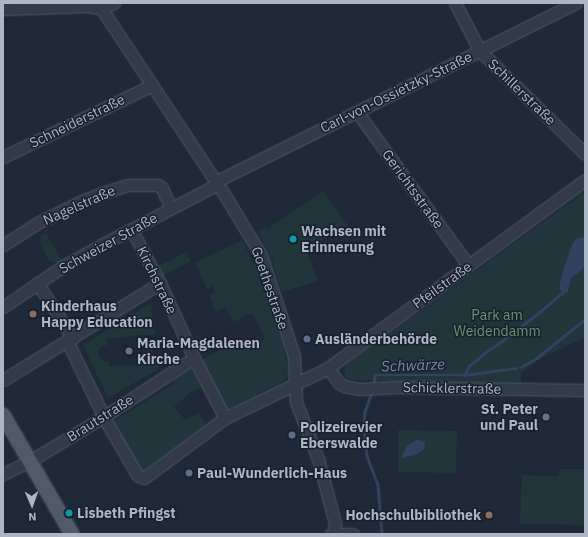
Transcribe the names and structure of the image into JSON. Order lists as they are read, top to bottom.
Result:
{
  "streets": {
    "street": [
      "Carl-von-Ossietzky-Straße",
      "Schillerstraße",
      "Schneiderstraße",
      "Gerichtsstraße",
      "Nagelstraße",
      "Schweizer Straße",
      "Kirchstraße",
      "Pfeilstraße",
      "Goethestraße",
      "Schicklerstraße",
      "Brautstraße"
    ]
  },
  "crossings": [
    ["Carl-von-Ossietzky-Straße", "Schillerstraße"],
    ["Carl-von-Ossietzky-Straße", "Gerichtsstraße"],
    ["Carl-von-Ossietzky-Straße", "Schweizer Straße"],
    ["Carl-von-Ossietzky-Straße", "Goethestraße"],
    ["Schneiderstraße", "Goethestraße"],
    ["Gerichtsstraße", "Pfeilstraße"],
    ["Nagelstraße", "Schweizer Straße"],
    ["Schweizer Straße", "Kirchstraße"],
    ["Schweizer Straße", "Goethestraße"],
    ["Kirchstraße", "Pfeilstraße"],
    ["Kirchstraße", "Brautstraße"],
    ["Pfeilstraße", "Goethestraße"],
    ["Pfeilstraße", "Schicklerstraße"],
    ["Pfeilstraße", "Brautstraße"]
  ],
  "water": ["Schwärze"],
  "parks": ["Park am Weidendamm"],
  "places": [
    "Wachsen mit Erinnerung",
    "Kinderhaus Happy Education",
    "Ausländerbehörde",
    "Maria-Magdalenen Kirche",
    "St. Peter und Paul",
    "Polizeirevier Eberswalde",
    "Paul-Wunderlich-Haus",
    "Lisbeth Pfingst",
    "Hochschulbibliothek"
  ],
  "north": "bottom"
}
